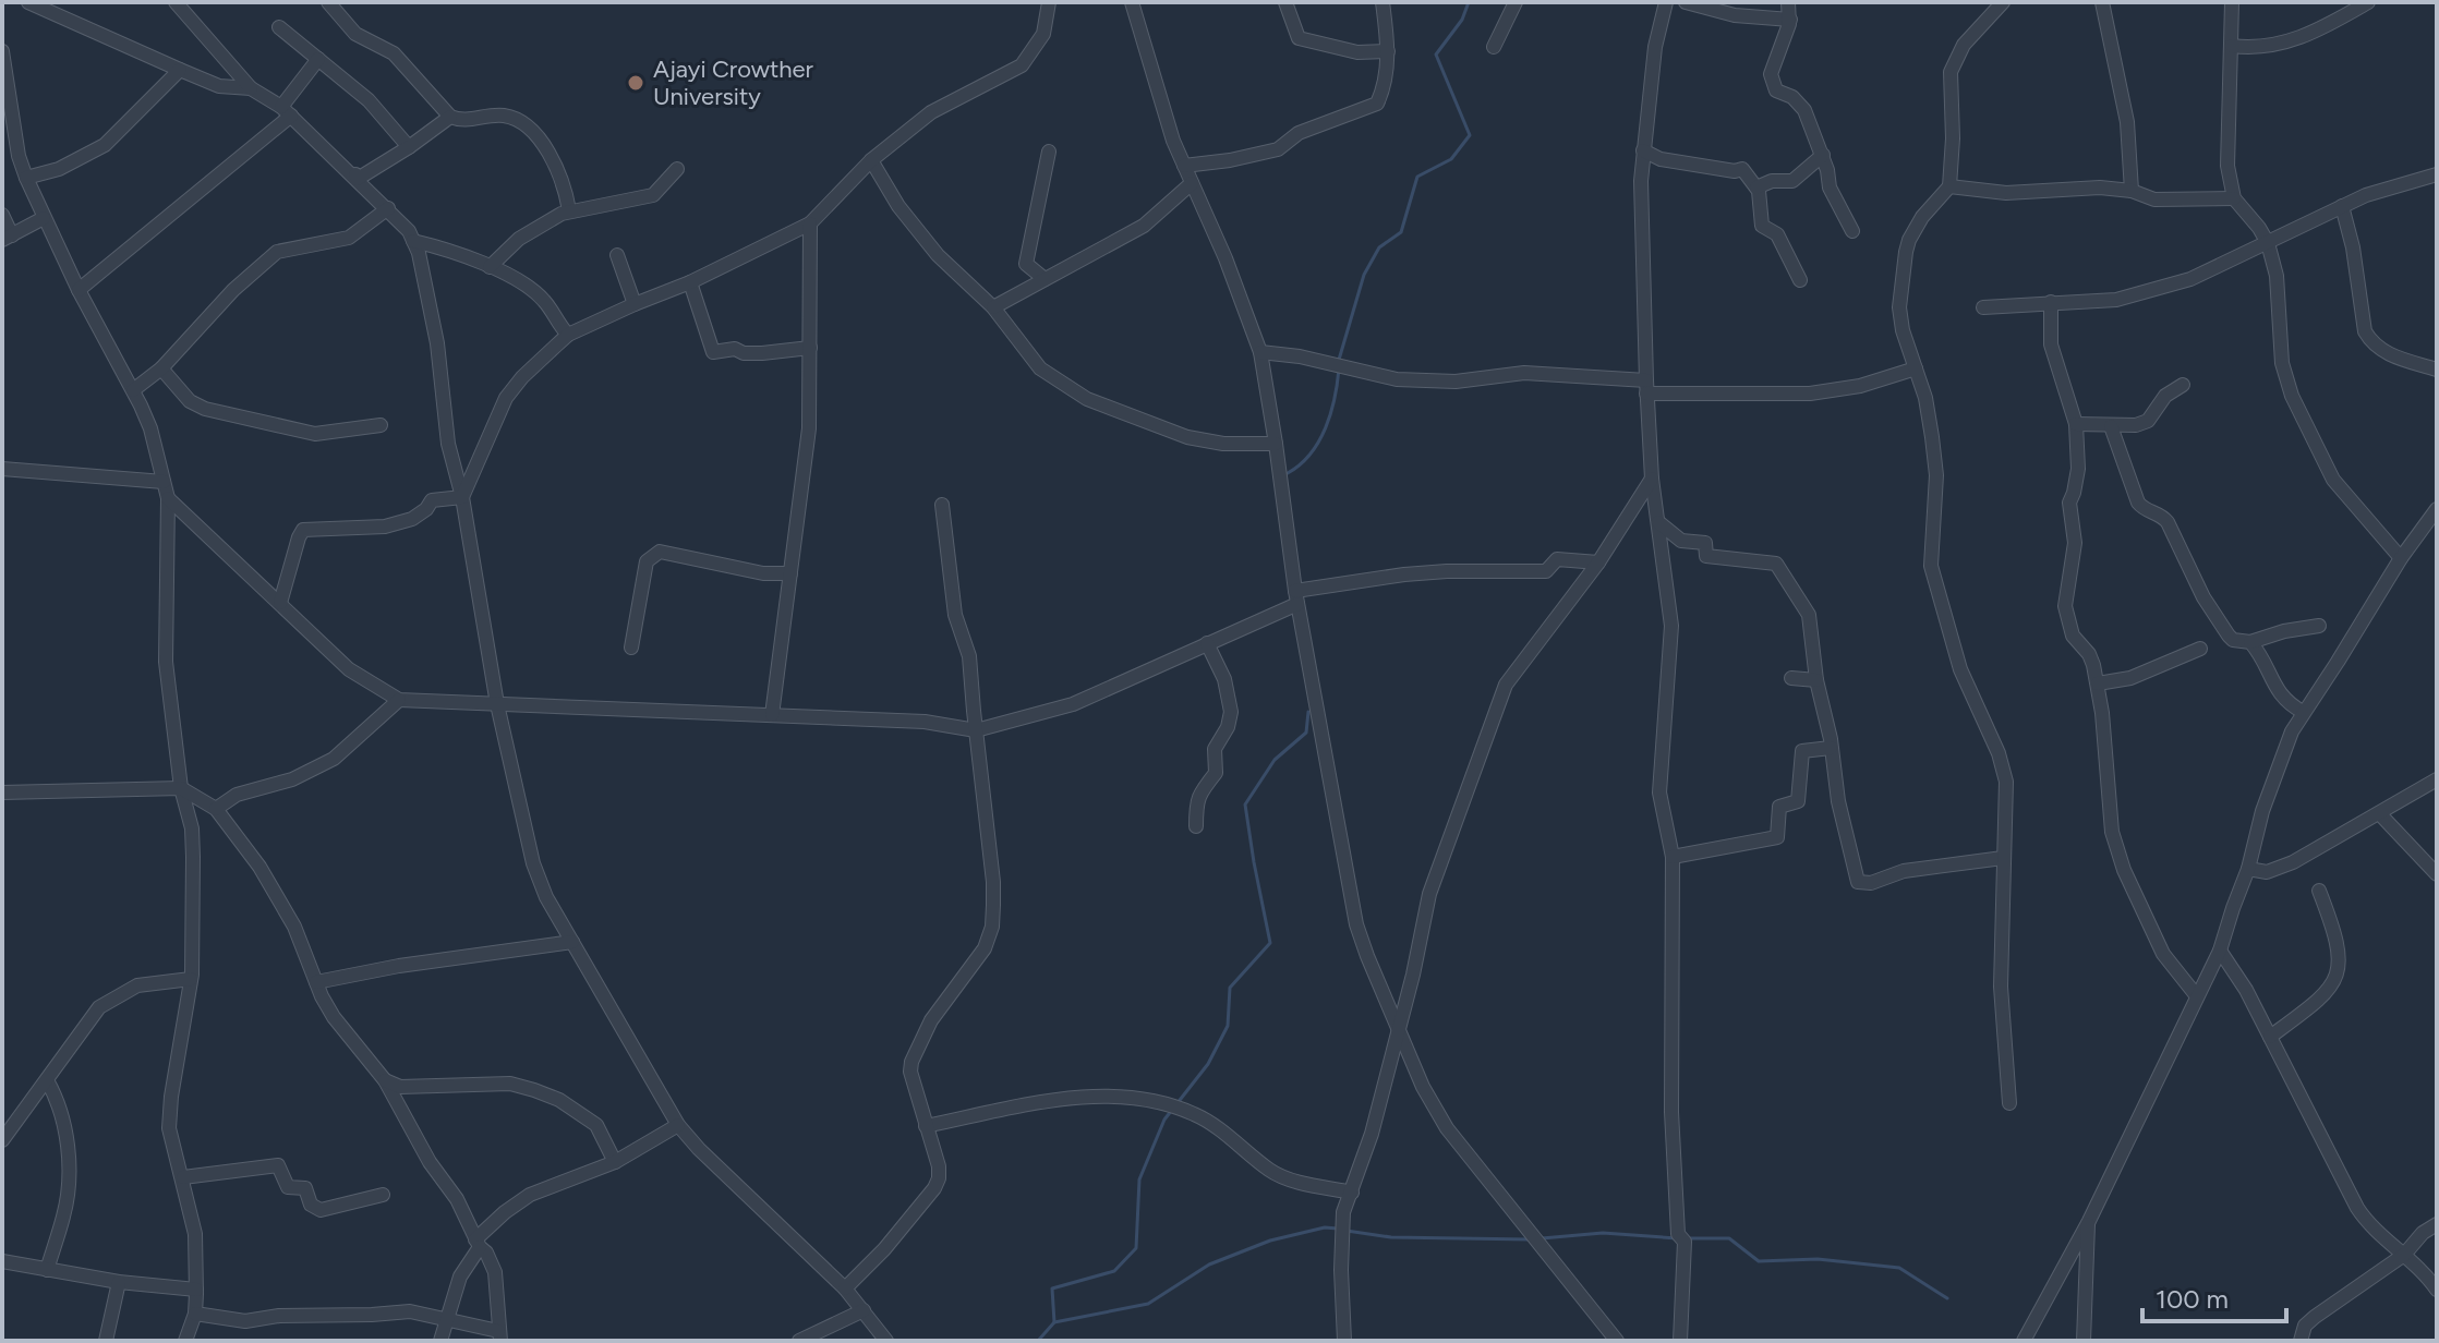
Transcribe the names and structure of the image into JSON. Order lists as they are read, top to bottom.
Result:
{
  "places": ["Ajayi Crowther University"],
  "scale_bar": "100 m"
}
